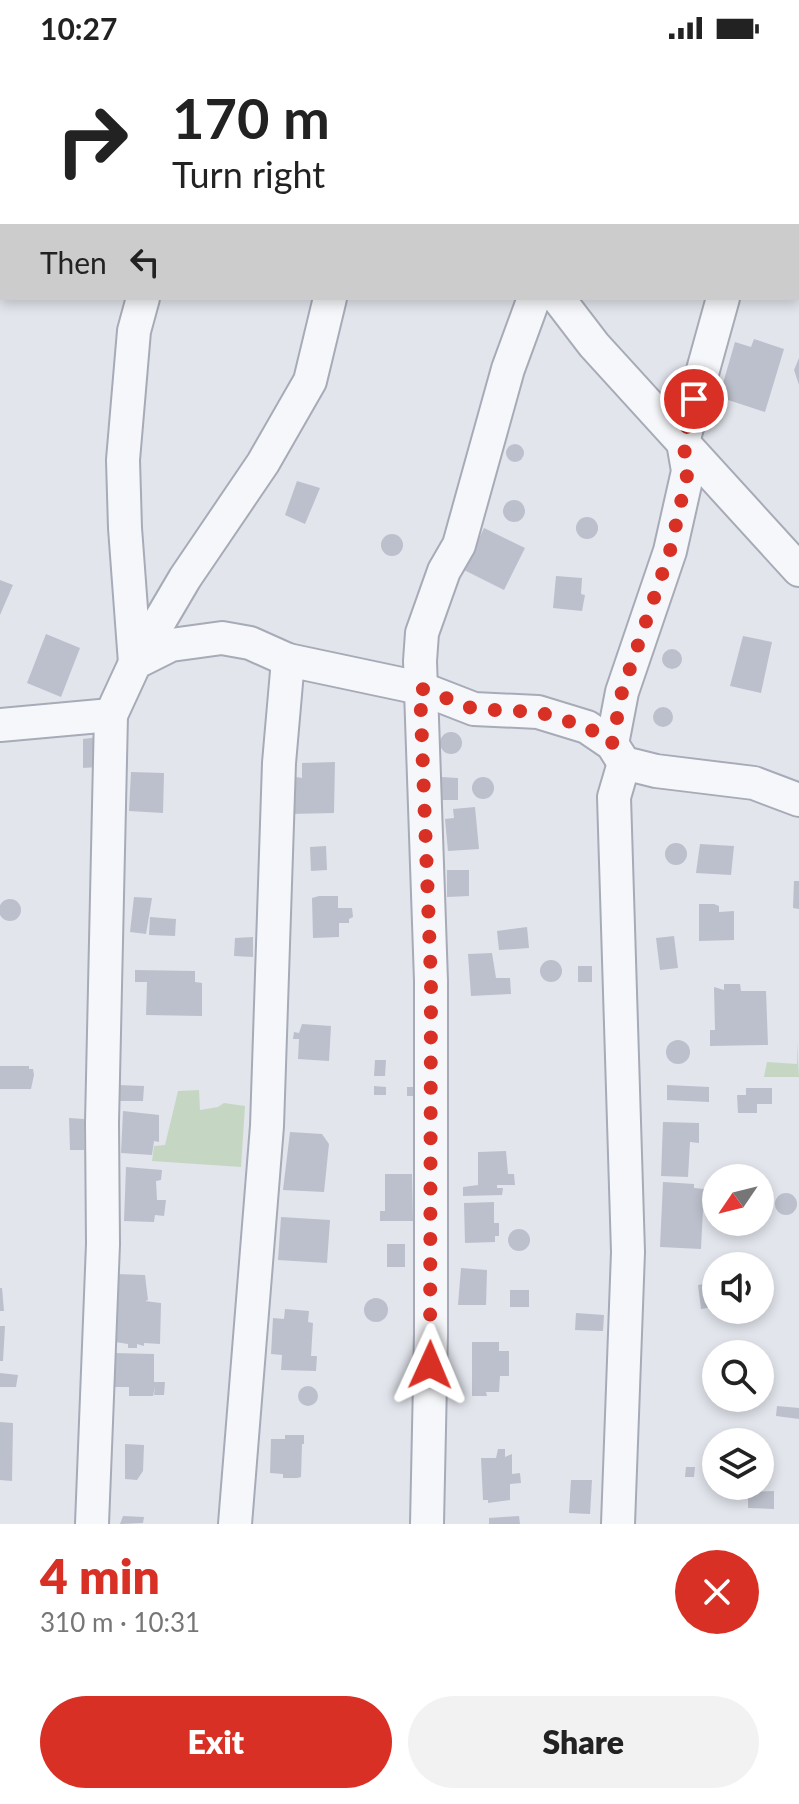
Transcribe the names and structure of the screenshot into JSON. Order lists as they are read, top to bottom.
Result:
{
  "north": "bottom left",
  "page": {
    "status": "10:27",
    "turn": ["170 m", "Turn right"],
    "then": "Then",
    "heading": ["4 min", "310 m · 10:31"],
    "buttons": ["Exit", "Share"]
  }
}
